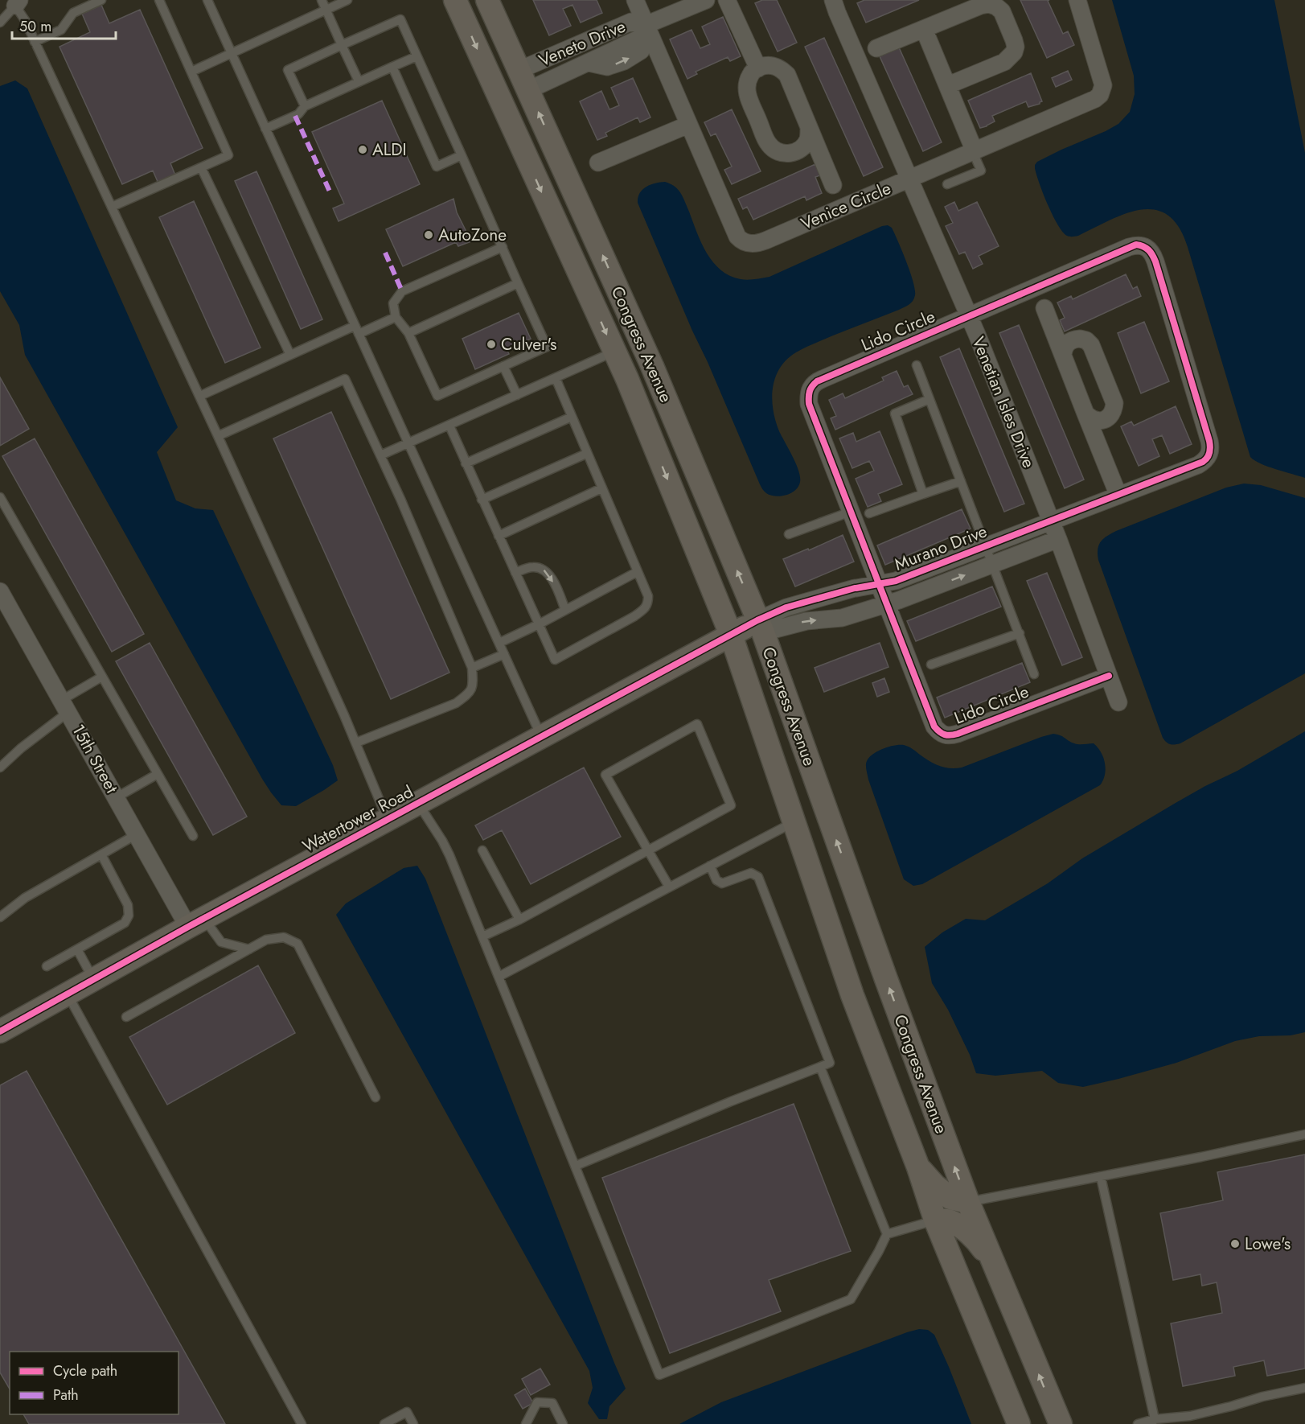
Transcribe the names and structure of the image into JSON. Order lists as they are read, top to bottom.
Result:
{
  "streets": {
    "street": [
      "Veneto Drive",
      "Venice Circle",
      "Lido Circle",
      "Congress Avenue",
      "Venetian Isles Drive",
      "Murano Drive",
      "15th Street",
      "Watertower Road"
    ]
  },
  "crossings": [
    ["Veneto Drive", "Venice Circle"],
    ["Veneto Drive", "Congress Avenue"],
    ["Venice Circle", "Venetian Isles Drive"],
    ["Lido Circle", "Venetian Isles Drive"],
    ["Lido Circle", "Murano Drive"],
    ["Congress Avenue", "Murano Drive"],
    ["Congress Avenue", "Watertower Road"],
    ["Venetian Isles Drive", "Murano Drive"],
    ["Murano Drive", "Watertower Road"],
    ["15th Street", "Watertower Road"]
  ],
  "places": [
    "ALDI",
    "AutoZone",
    "Culver's",
    "Lowe's"
  ],
  "legend": ["Cycle path", "Path"],
  "scale_bar": "50 m"
}
